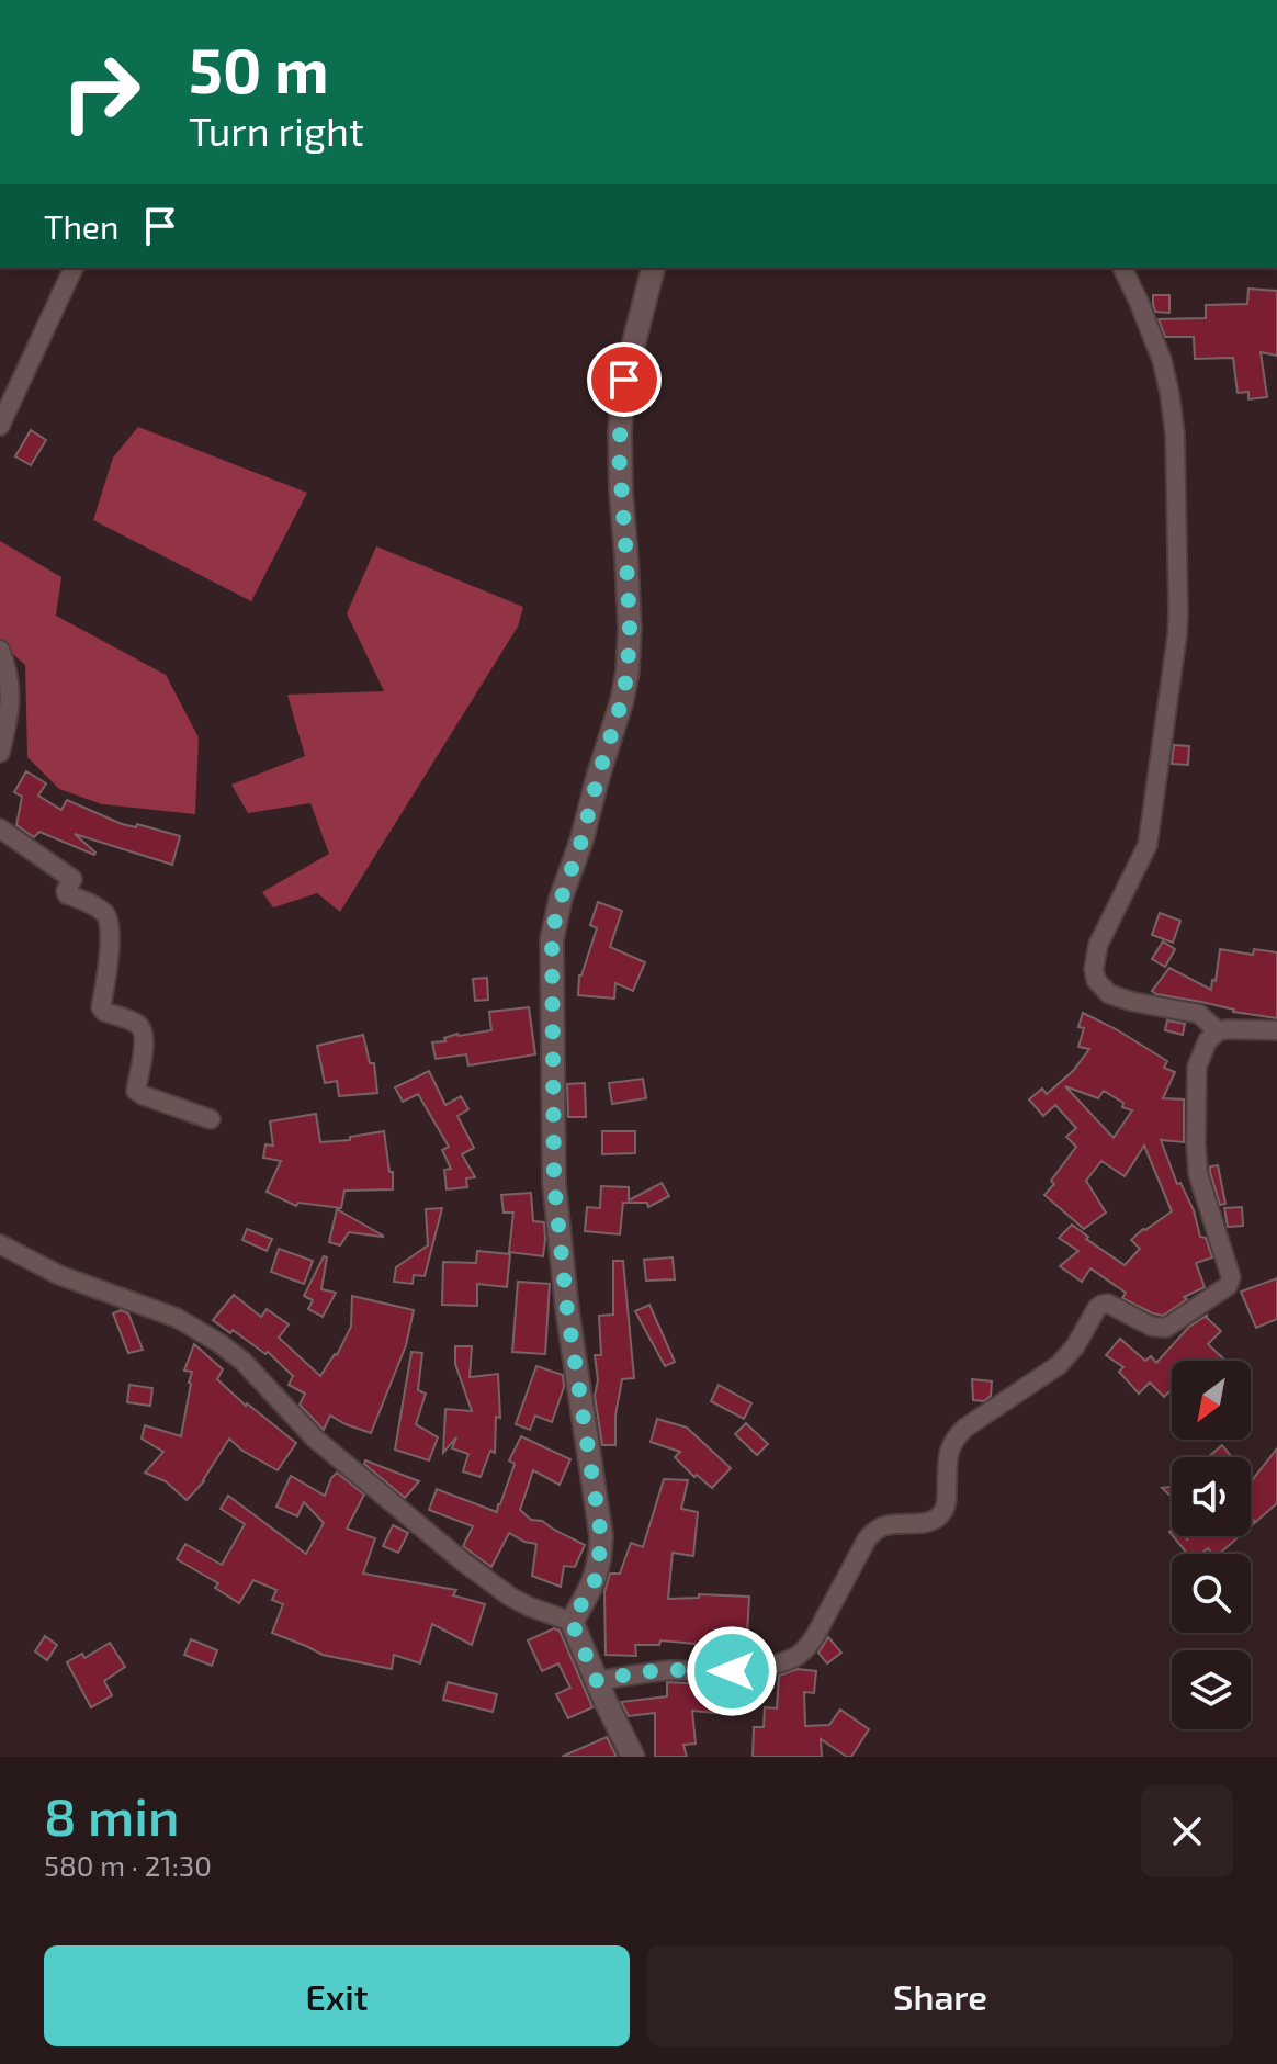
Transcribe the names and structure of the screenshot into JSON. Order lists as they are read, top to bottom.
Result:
{
  "north": "bottom left",
  "page": {
    "turn": ["50 m", "Turn right"],
    "then": "Then",
    "heading": ["8 min", "580 m · 21:30"],
    "buttons": ["Exit", "Share"]
  }
}
